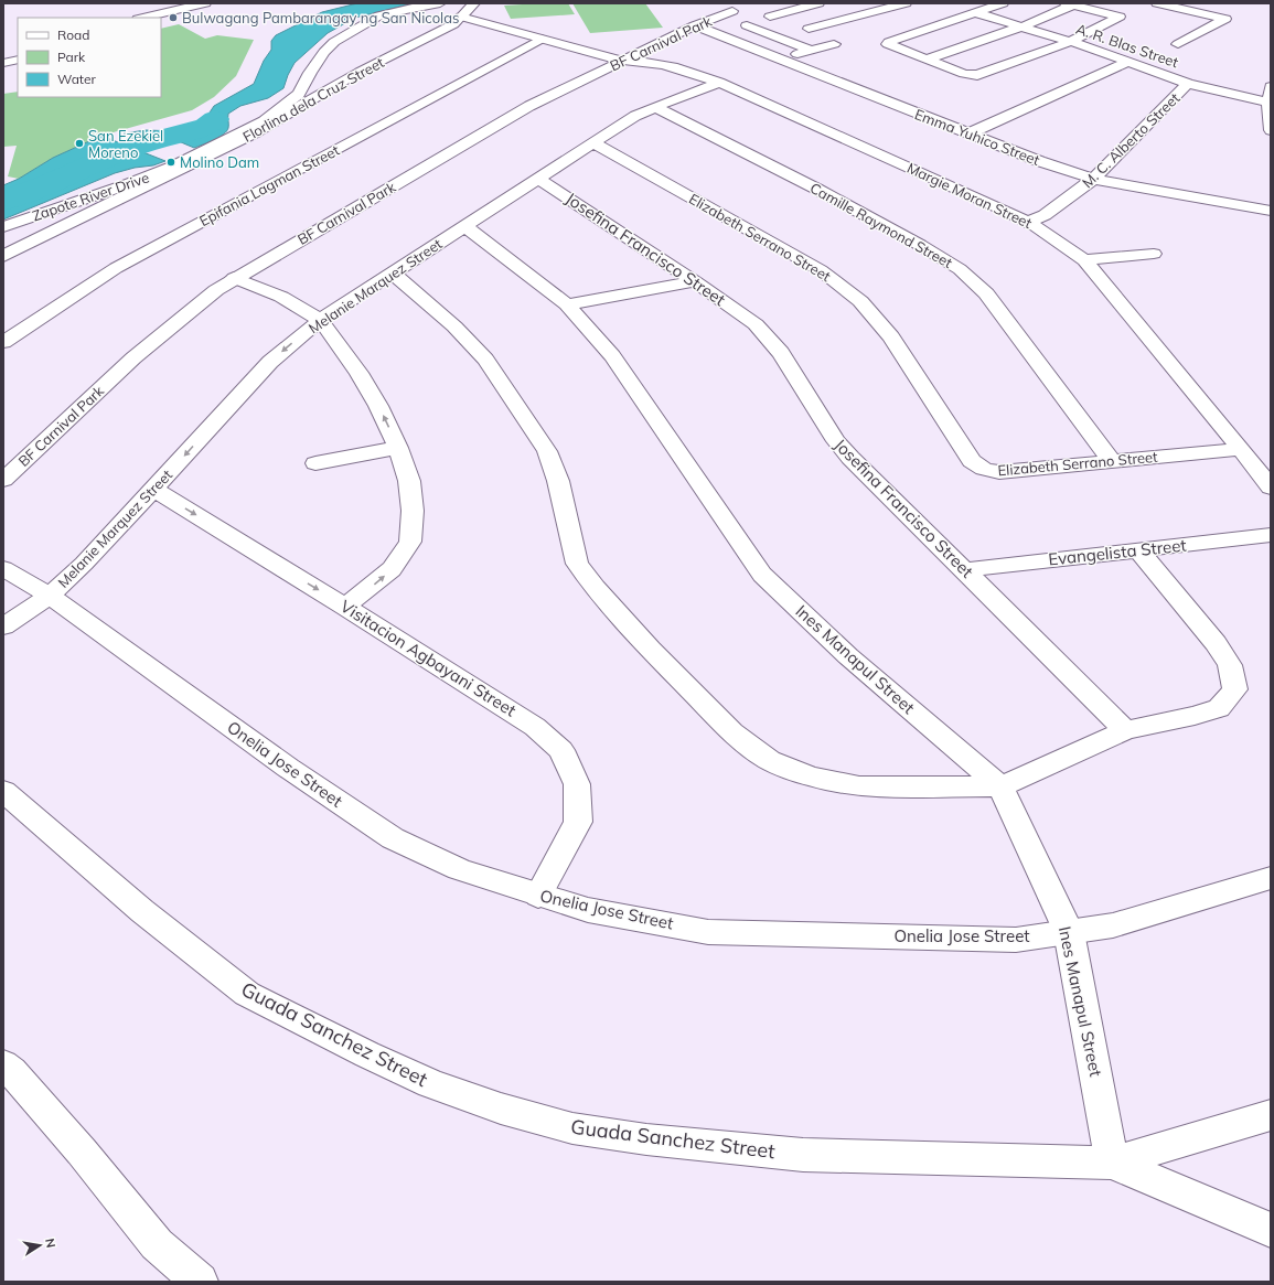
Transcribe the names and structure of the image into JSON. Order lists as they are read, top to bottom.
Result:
{
  "streets": {
    "street": [
      "BF Carnival Park",
      "A. R. Blas Street",
      "Florlina dela Cruz Street",
      "Emma Yuhico Street",
      "M. C. Alberto Street",
      "Epifania Lagman Street",
      "Margie Moran Street",
      "Zapote River Drive",
      "Camille Raymond Street",
      "Elizabeth Serrano Street",
      "Josefina Francisco Street",
      "Melanie Marquez Street",
      "Evangelista Street",
      "Visitacion Agbayani Street",
      "Ines Manapul Street",
      "Onelia Jose Street",
      "Guada Sanchez Street"
    ]
  },
  "crossings": [
    ["BF Carnival Park", "Emma Yuhico Street"],
    ["BF Carnival Park", "Margie Moran Street"],
    ["A. R. Blas Street", "M. C. Alberto Street"],
    ["Florlina dela Cruz Street", "Margie Moran Street"],
    ["Emma Yuhico Street", "M. C. Alberto Street"],
    ["M. C. Alberto Street", "Margie Moran Street"],
    ["Epifania Lagman Street", "Margie Moran Street"],
    ["Margie Moran Street", "Elizabeth Serrano Street"],
    ["Margie Moran Street", "Melanie Marquez Street"],
    ["Camille Raymond Street", "Elizabeth Serrano Street"],
    ["Camille Raymond Street", "Melanie Marquez Street"],
    ["Elizabeth Serrano Street", "Melanie Marquez Street"],
    ["Josefina Francisco Street", "Melanie Marquez Street"],
    ["Josefina Francisco Street", "Evangelista Street"],
    ["Melanie Marquez Street", "Visitacion Agbayani Street"],
    ["Melanie Marquez Street", "Ines Manapul Street"],
    ["Melanie Marquez Street", "Onelia Jose Street"],
    ["Visitacion Agbayani Street", "Onelia Jose Street"],
    ["Ines Manapul Street", "Onelia Jose Street"],
    ["Ines Manapul Street", "Guada Sanchez Street"]
  ],
  "places": ["Bulwagang Pambarangay ng San Nicolas", "San Ezekiel Moreno", "Molino Dam"],
  "legend": ["Road", "Park", "Water"],
  "north": "right"
}
